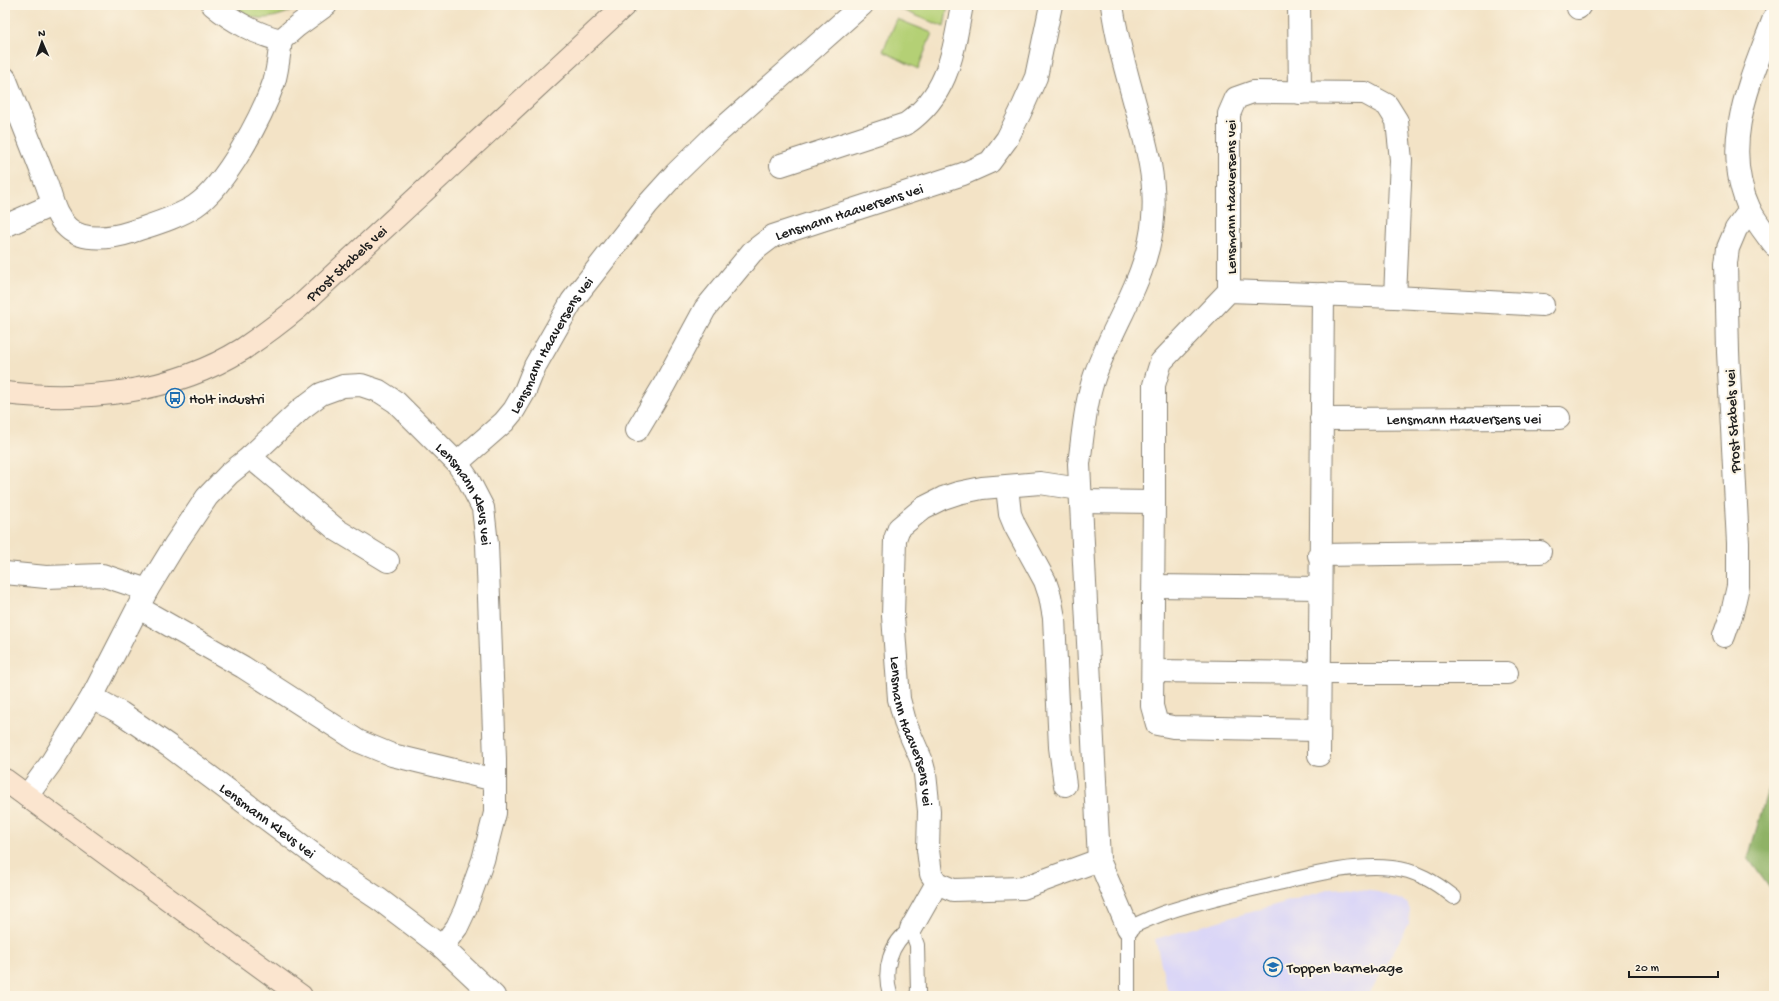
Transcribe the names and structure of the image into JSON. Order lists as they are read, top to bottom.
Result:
{
  "streets": {
    "street": ["Lensmann Haaversens vei", "Prost Stabels vei", "Lensmann Klevs vei"]
  },
  "crossings": [
    ["Lensmann Haaversens vei", "Lensmann Klevs vei"]
  ],
  "places": {
    "bus stop": ["Holt industri"],
    "school or university": ["Toppen barnehage"]
  },
  "scale_bar": "20 m",
  "north": "top"
}
